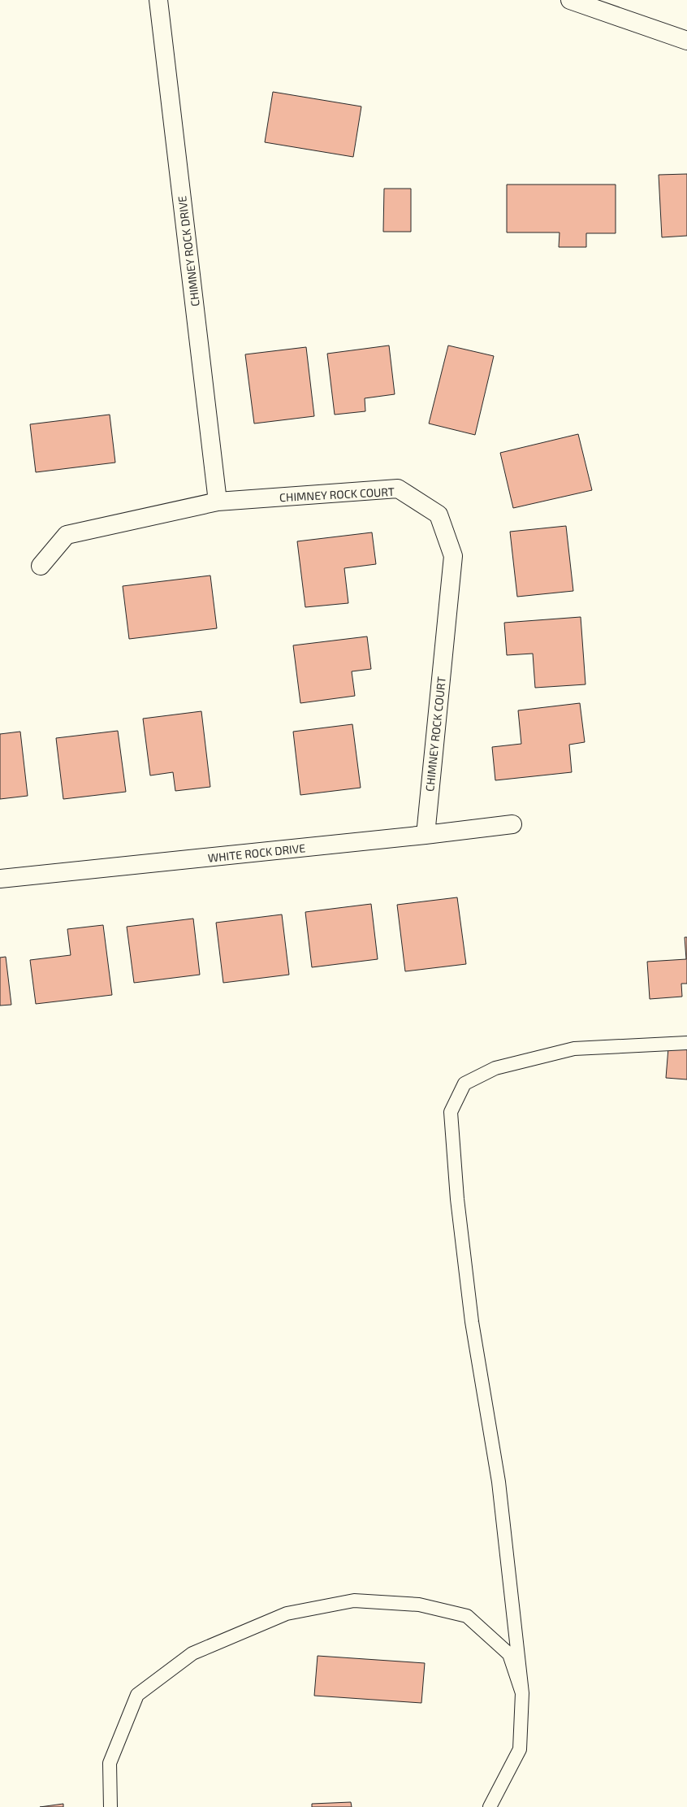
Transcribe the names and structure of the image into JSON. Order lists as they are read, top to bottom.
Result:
{
  "streets": {
    "street": ["CHIMNEY ROCK DRIVE", "CHIMNEY ROCK COURT", "WHITE ROCK DRIVE"]
  },
  "crossings": [
    ["CHIMNEY ROCK DRIVE", "CHIMNEY ROCK COURT"],
    ["CHIMNEY ROCK COURT", "WHITE ROCK DRIVE"]
  ]
}
